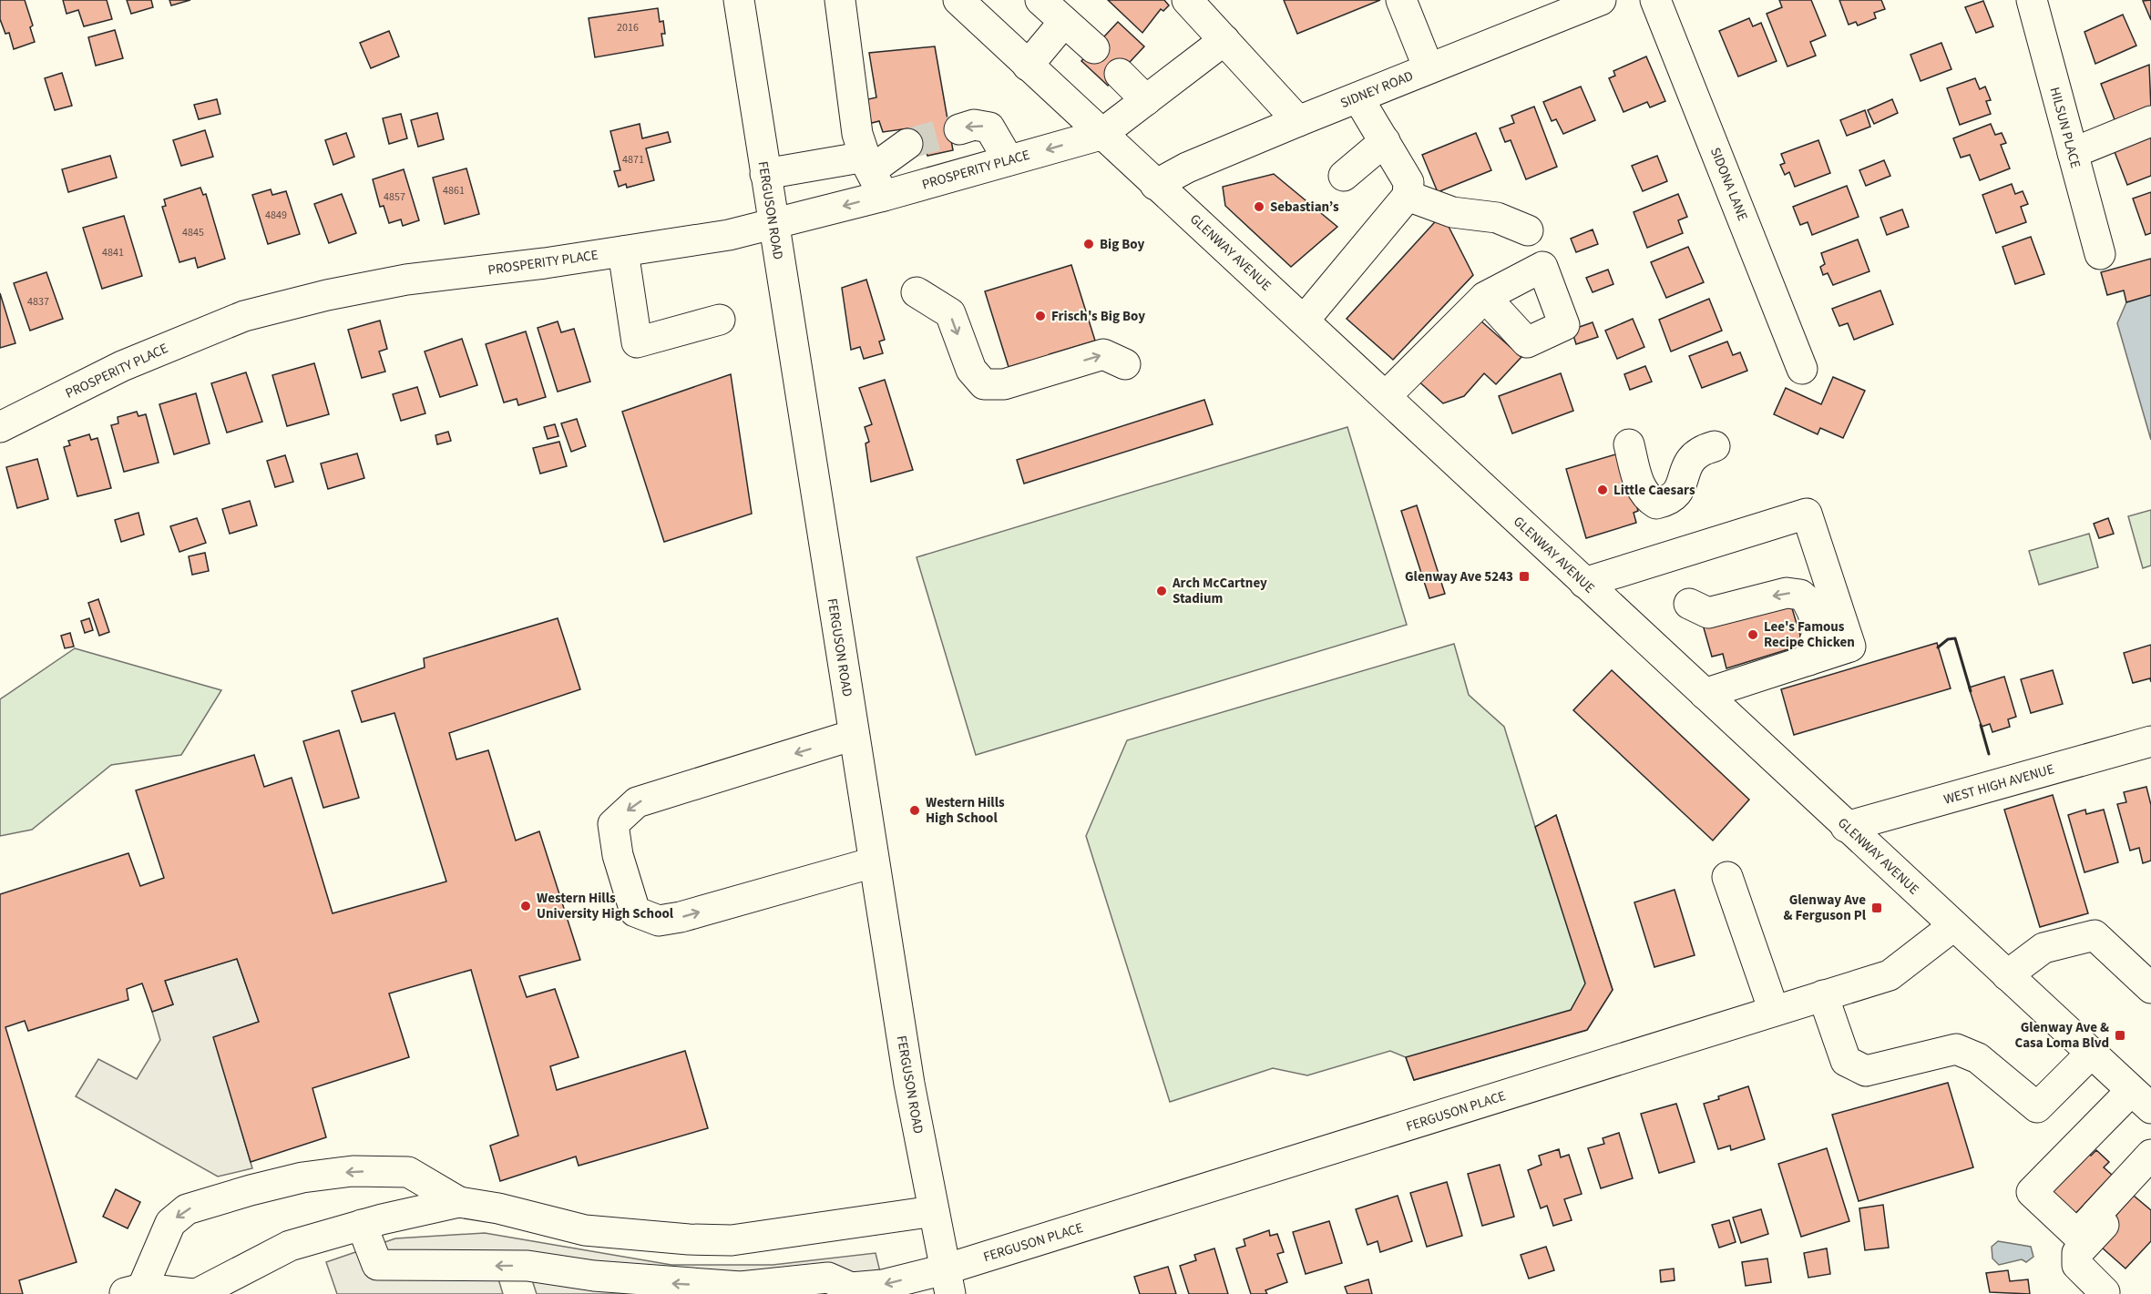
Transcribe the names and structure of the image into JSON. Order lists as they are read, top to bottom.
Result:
{
  "streets": {
    "street": [
      "SIDNEY ROAD",
      "HILSUN PLACE",
      "PROSPERITY PLACE",
      "SIDONA LANE",
      "FERGUSON ROAD",
      "GLENWAY AVENUE",
      "WEST HIGH AVENUE",
      "FERGUSON PLACE"
    ]
  },
  "crossings": [
    ["SIDNEY ROAD", "GLENWAY AVENUE"],
    ["PROSPERITY PLACE", "FERGUSON ROAD"],
    ["PROSPERITY PLACE", "GLENWAY AVENUE"],
    ["FERGUSON ROAD", "FERGUSON PLACE"],
    ["GLENWAY AVENUE", "WEST HIGH AVENUE"],
    ["GLENWAY AVENUE", "FERGUSON PLACE"]
  ],
  "places": {
    "other": [
      "Sebastian’s",
      "Big Boy",
      "Frisch's Big Boy",
      "Little Caesars",
      "Arch McCartney Stadium",
      "Lee's Famous Recipe Chicken",
      "Western Hills High School",
      "Western Hills University High School"
    ],
    "transit": ["Glenway Ave 5243", "Glenway Ave & Ferguson Pl", "Glenway Ave & Casa Loma Blvd"]
  },
  "house_numbers": [
    "2016",
    "4871",
    "4861",
    "4857",
    "4849",
    "4845",
    "4841",
    "4837"
  ]
}
